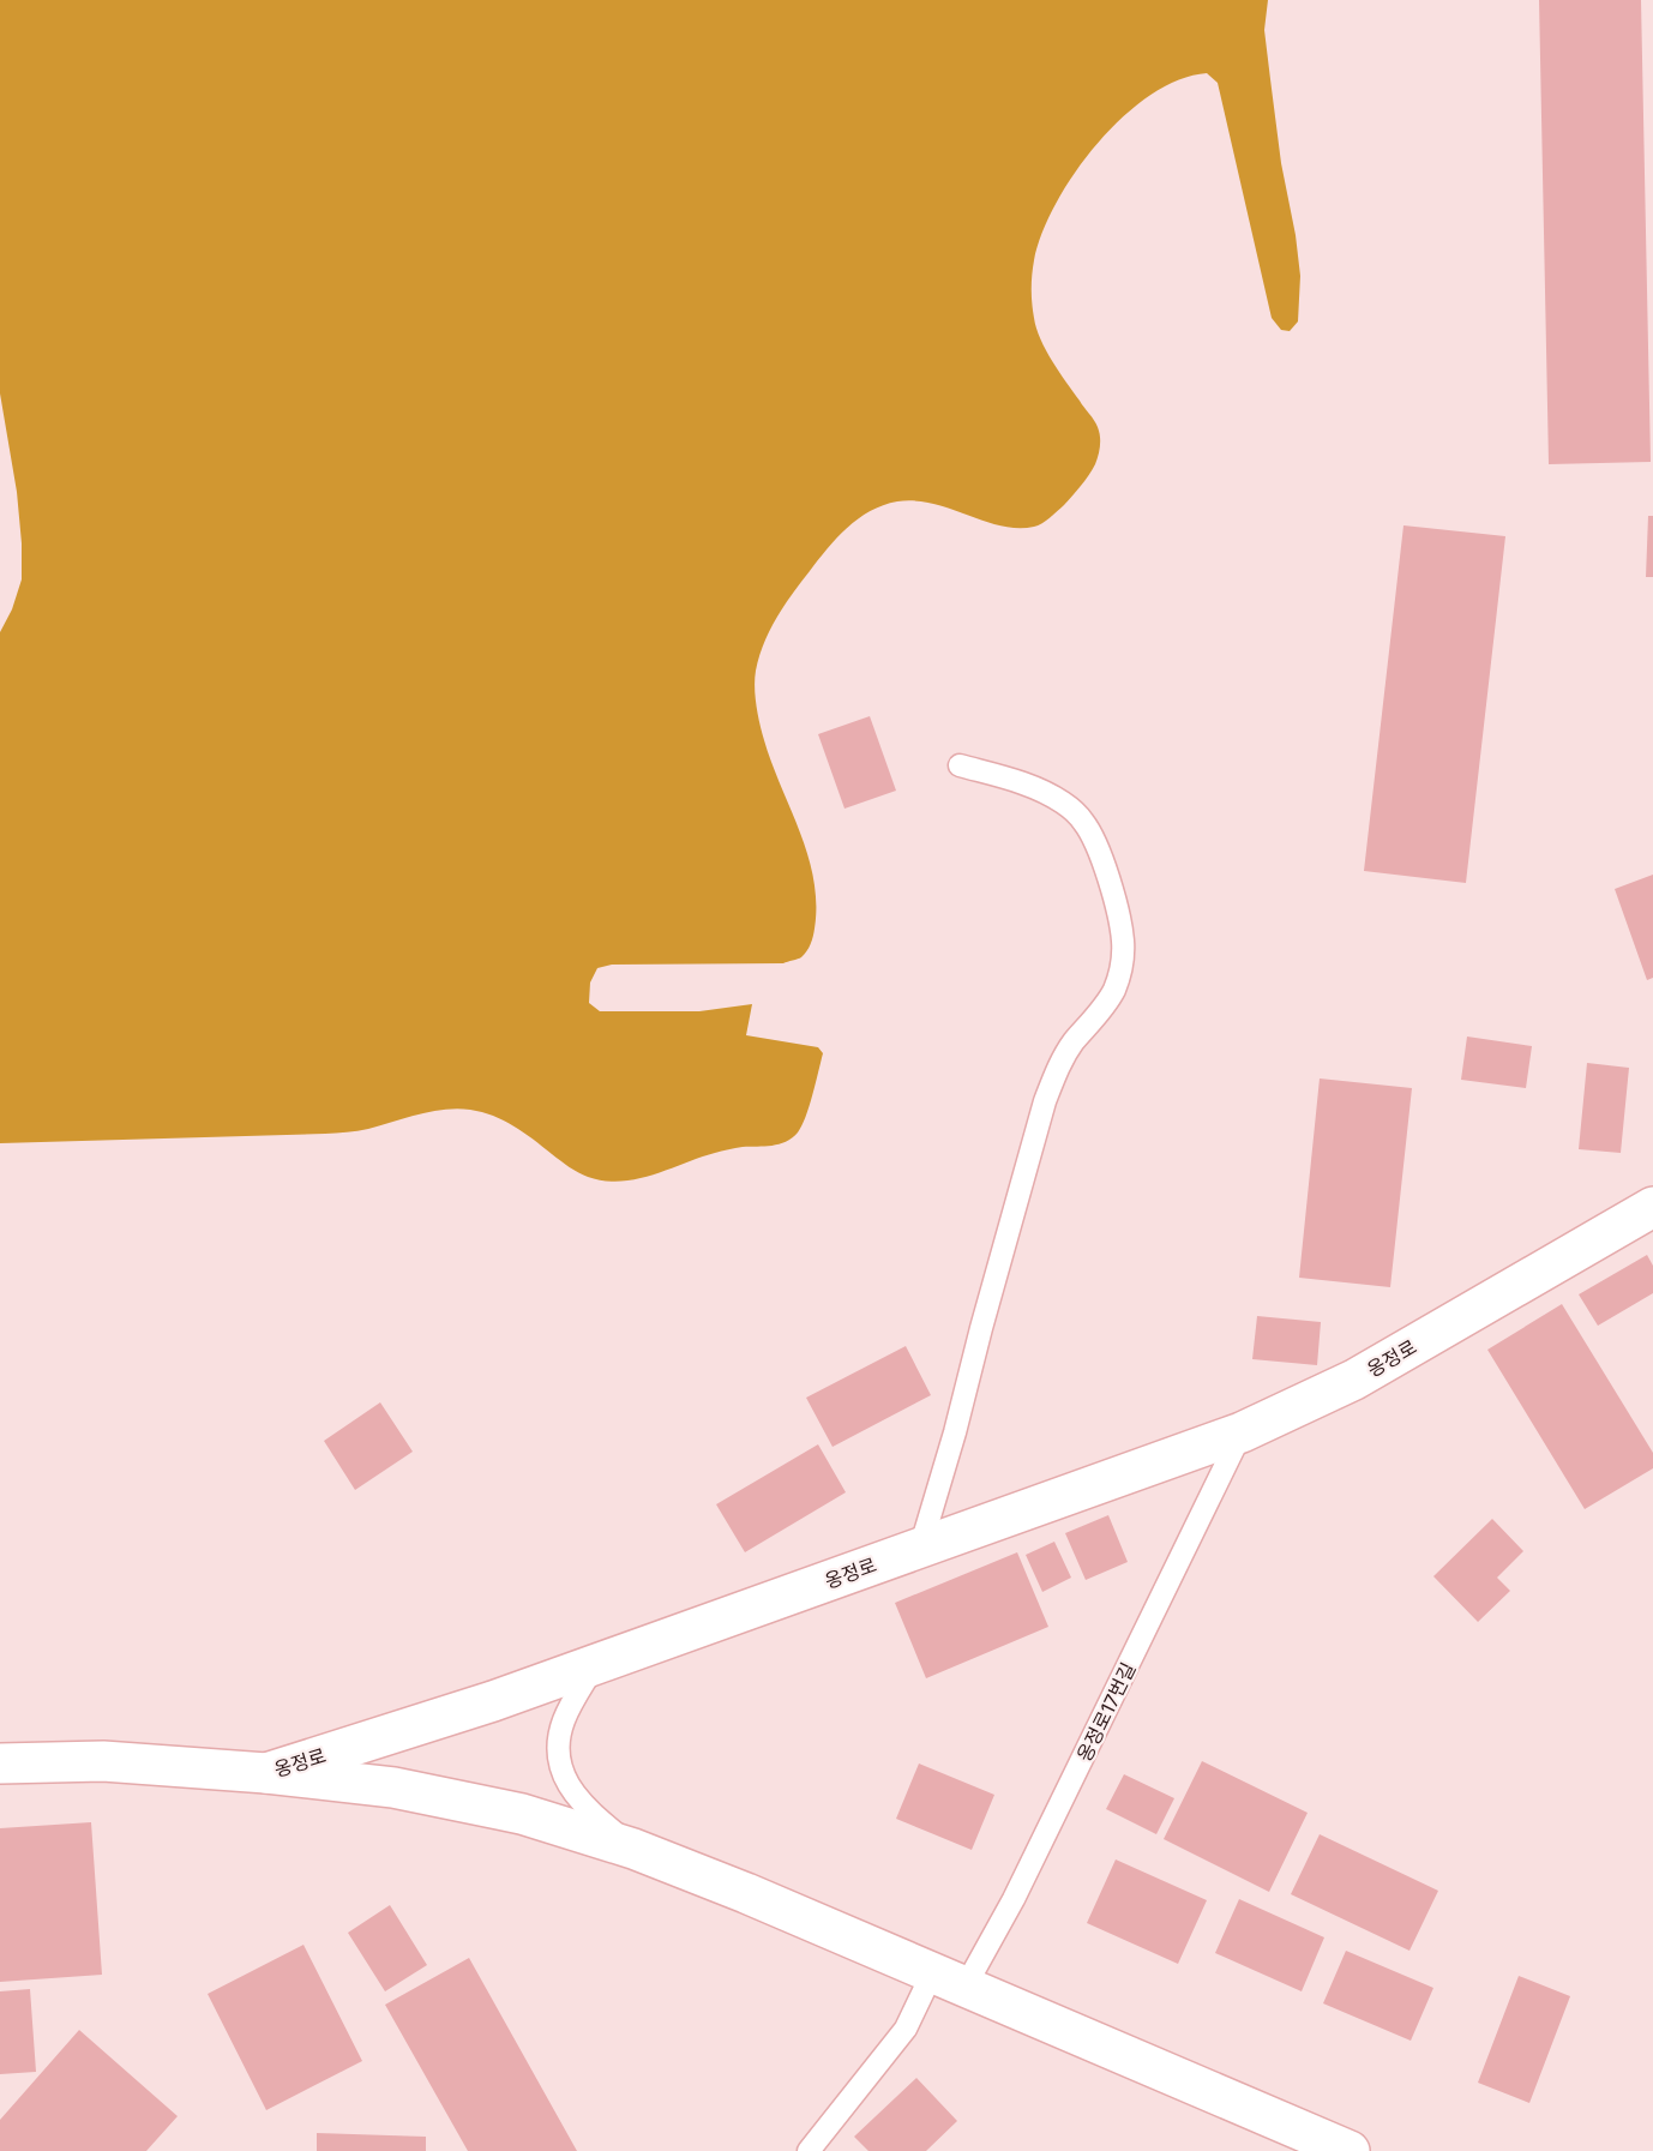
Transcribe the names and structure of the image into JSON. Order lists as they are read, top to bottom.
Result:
{
  "streets": {
    "street": ["옹정로"],
    "lane": ["옹정로17번길"]
  },
  "crossings": [
    ["옹정로", "옹정로17번길"]
  ]
}
